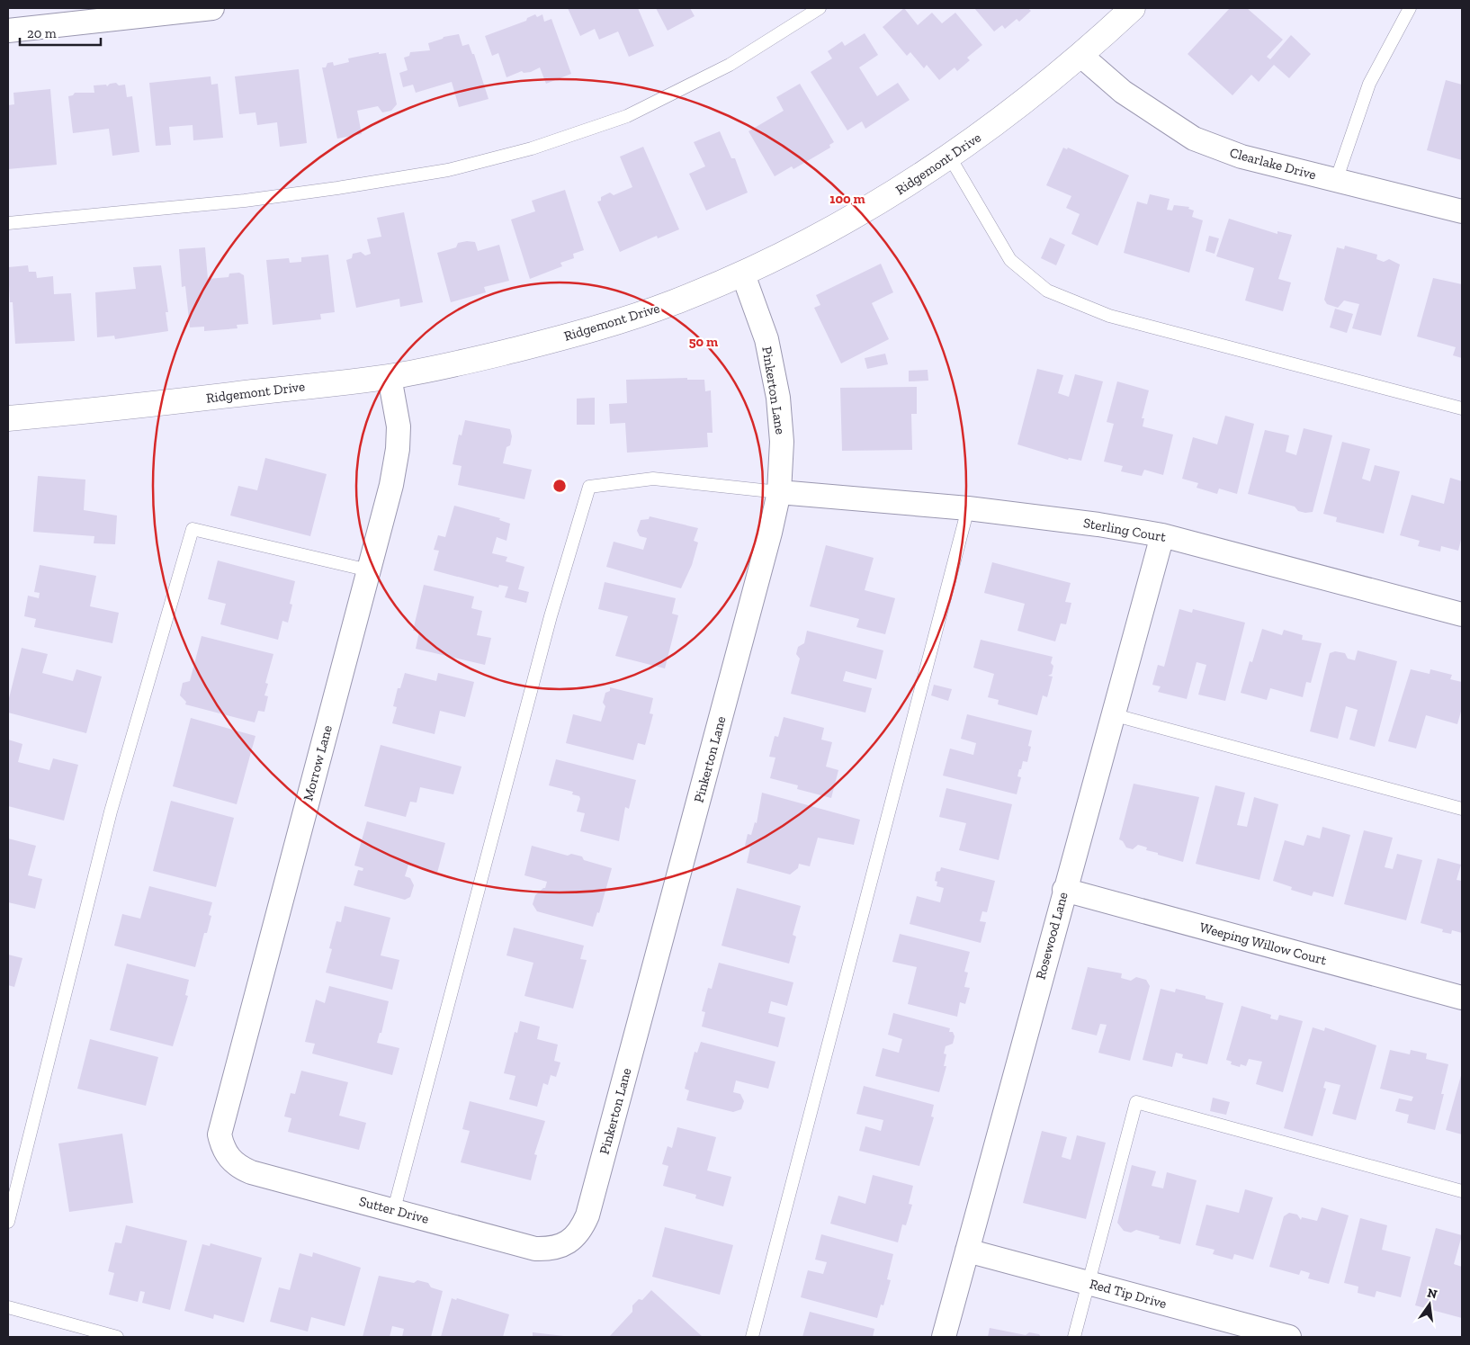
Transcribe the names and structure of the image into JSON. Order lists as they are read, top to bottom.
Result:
{
  "streets": {
    "street": [
      "Ridgemont Drive",
      "Clearlake Drive",
      "Pinkerton Lane",
      "Sterling Court",
      "Morrow Lane",
      "Rosewood Lane",
      "Weeping Willow Court",
      "Sutter Drive",
      "Red Tip Drive"
    ]
  },
  "crossings": [
    ["Ridgemont Drive", "Clearlake Drive"],
    ["Ridgemont Drive", "Pinkerton Lane"],
    ["Ridgemont Drive", "Morrow Lane"],
    ["Pinkerton Lane", "Sterling Court"],
    ["Pinkerton Lane", "Sutter Drive"],
    ["Sterling Court", "Rosewood Lane"],
    ["Morrow Lane", "Sutter Drive"],
    ["Rosewood Lane", "Weeping Willow Court"],
    ["Rosewood Lane", "Red Tip Drive"]
  ],
  "scale_bar": "20 m",
  "north": "top",
  "rings": ["100 m", "50 m"]
}
